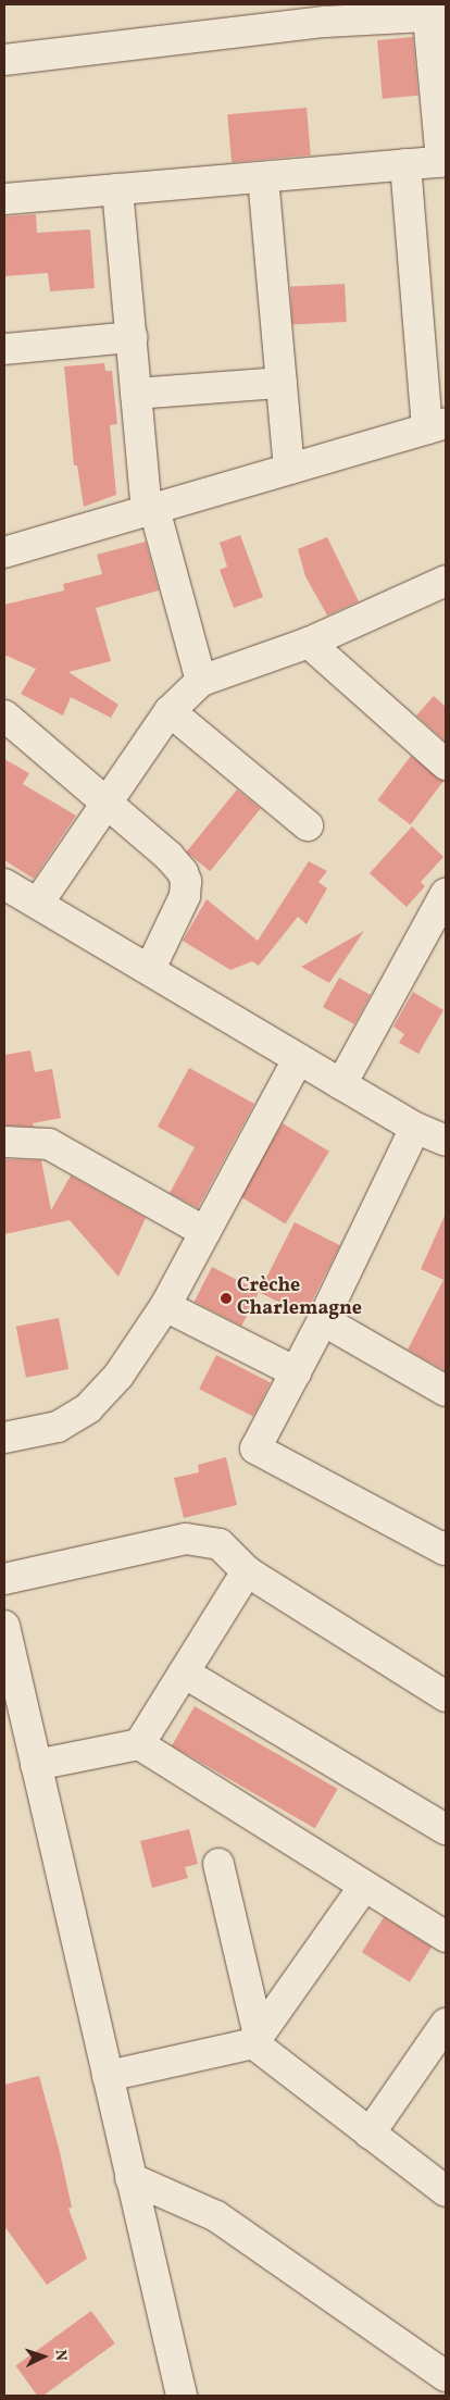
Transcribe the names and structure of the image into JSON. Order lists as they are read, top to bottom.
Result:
{
  "places": ["Crèche Charlemagne"],
  "north": "right"
}
